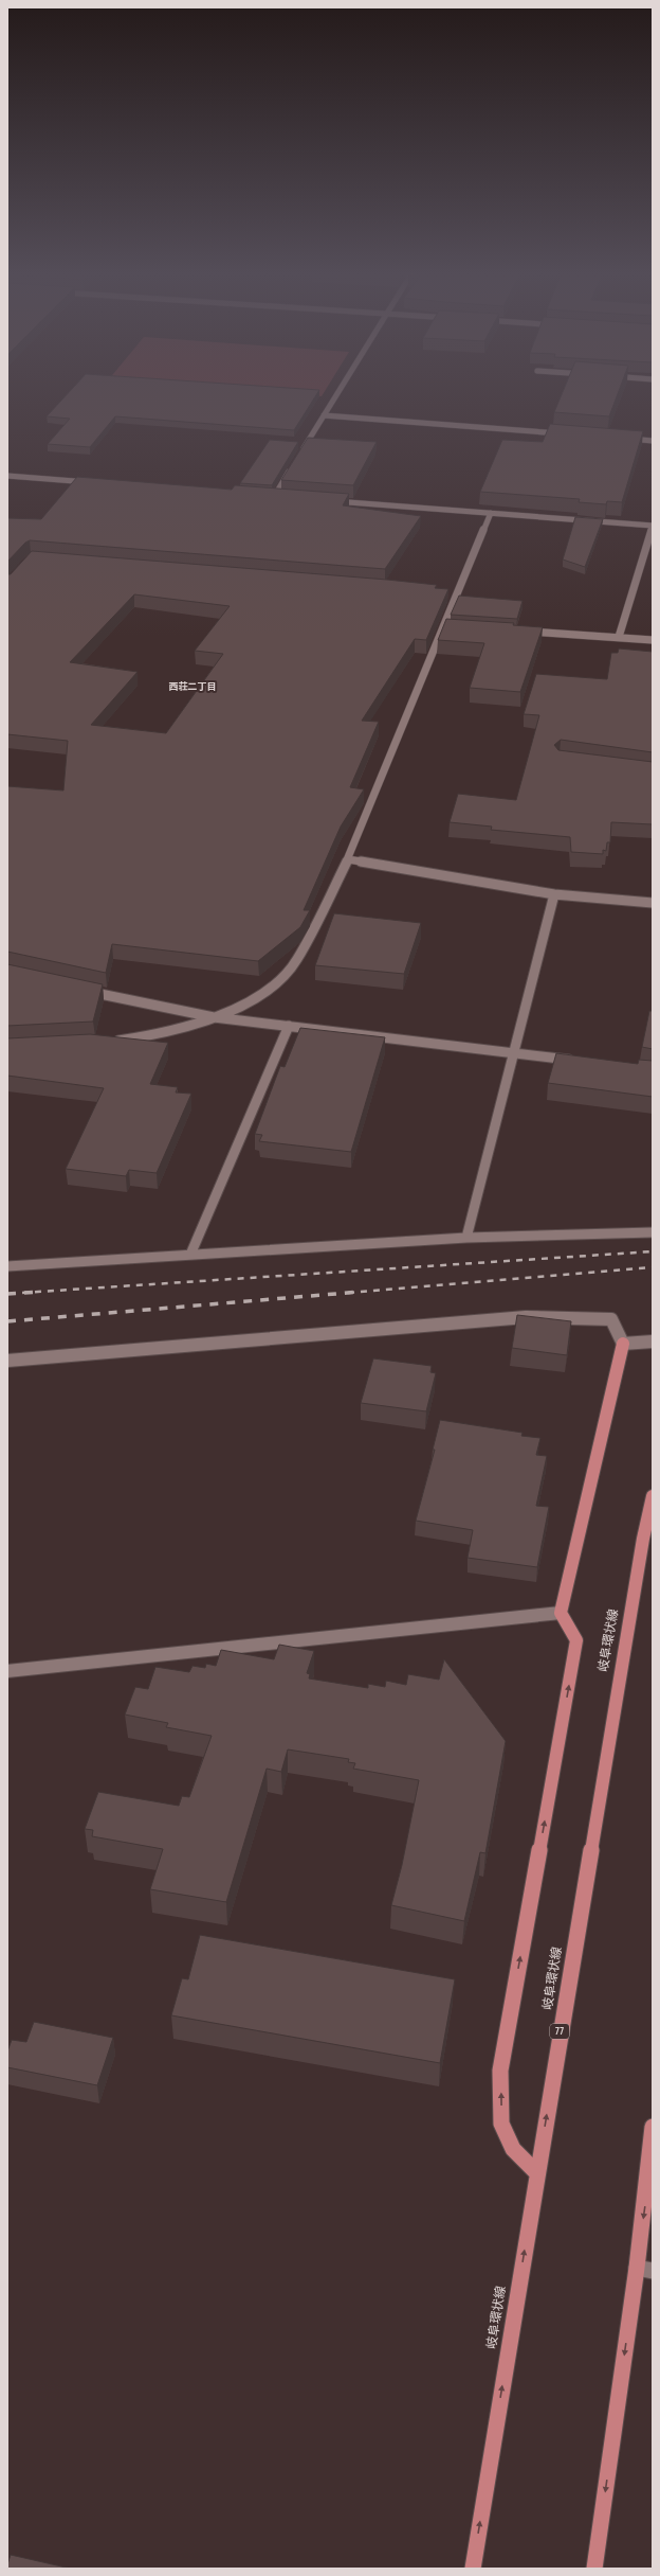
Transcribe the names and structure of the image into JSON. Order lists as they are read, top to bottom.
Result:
{
  "streets": {
    "main road": ["岐阜環状線", "77"]
  },
  "districts": ["西荘二丁目"]
}
